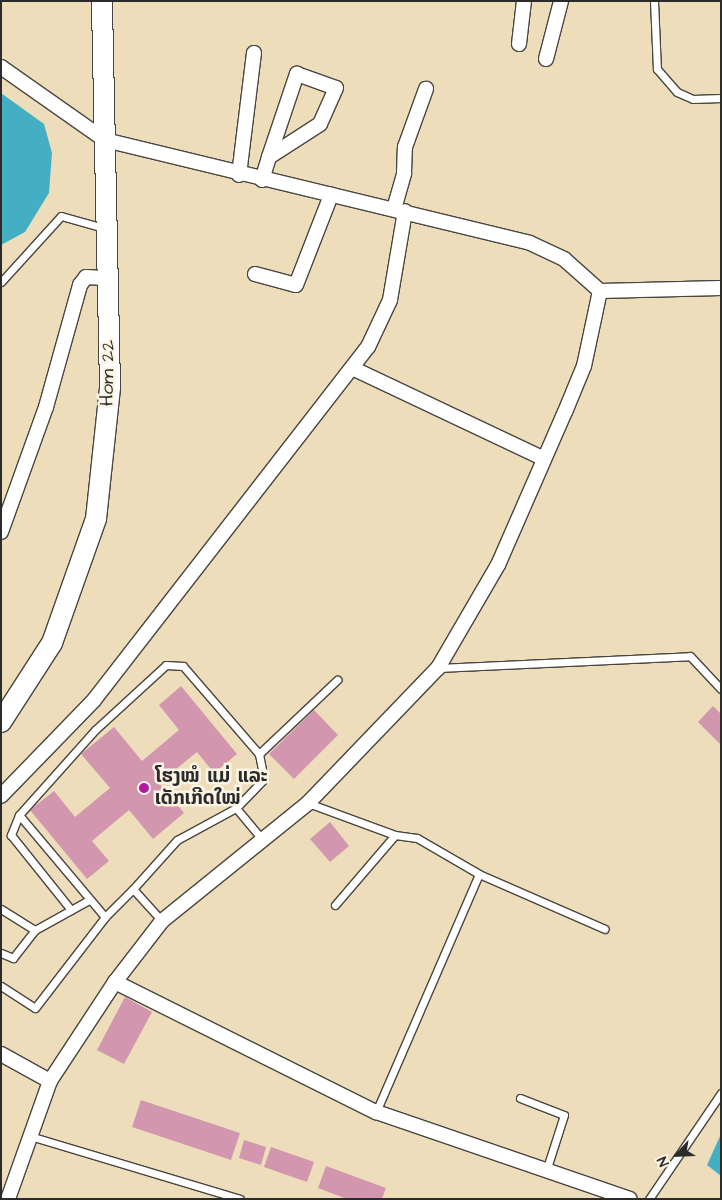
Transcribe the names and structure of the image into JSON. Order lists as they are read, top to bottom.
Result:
{
  "streets": {
    "street": ["Hom 22"]
  },
  "places": ["ໂຮງໝໍ ແມ່ ແລະ ເດັກເກີດໃໝ່"],
  "north": "bottom left"
}
